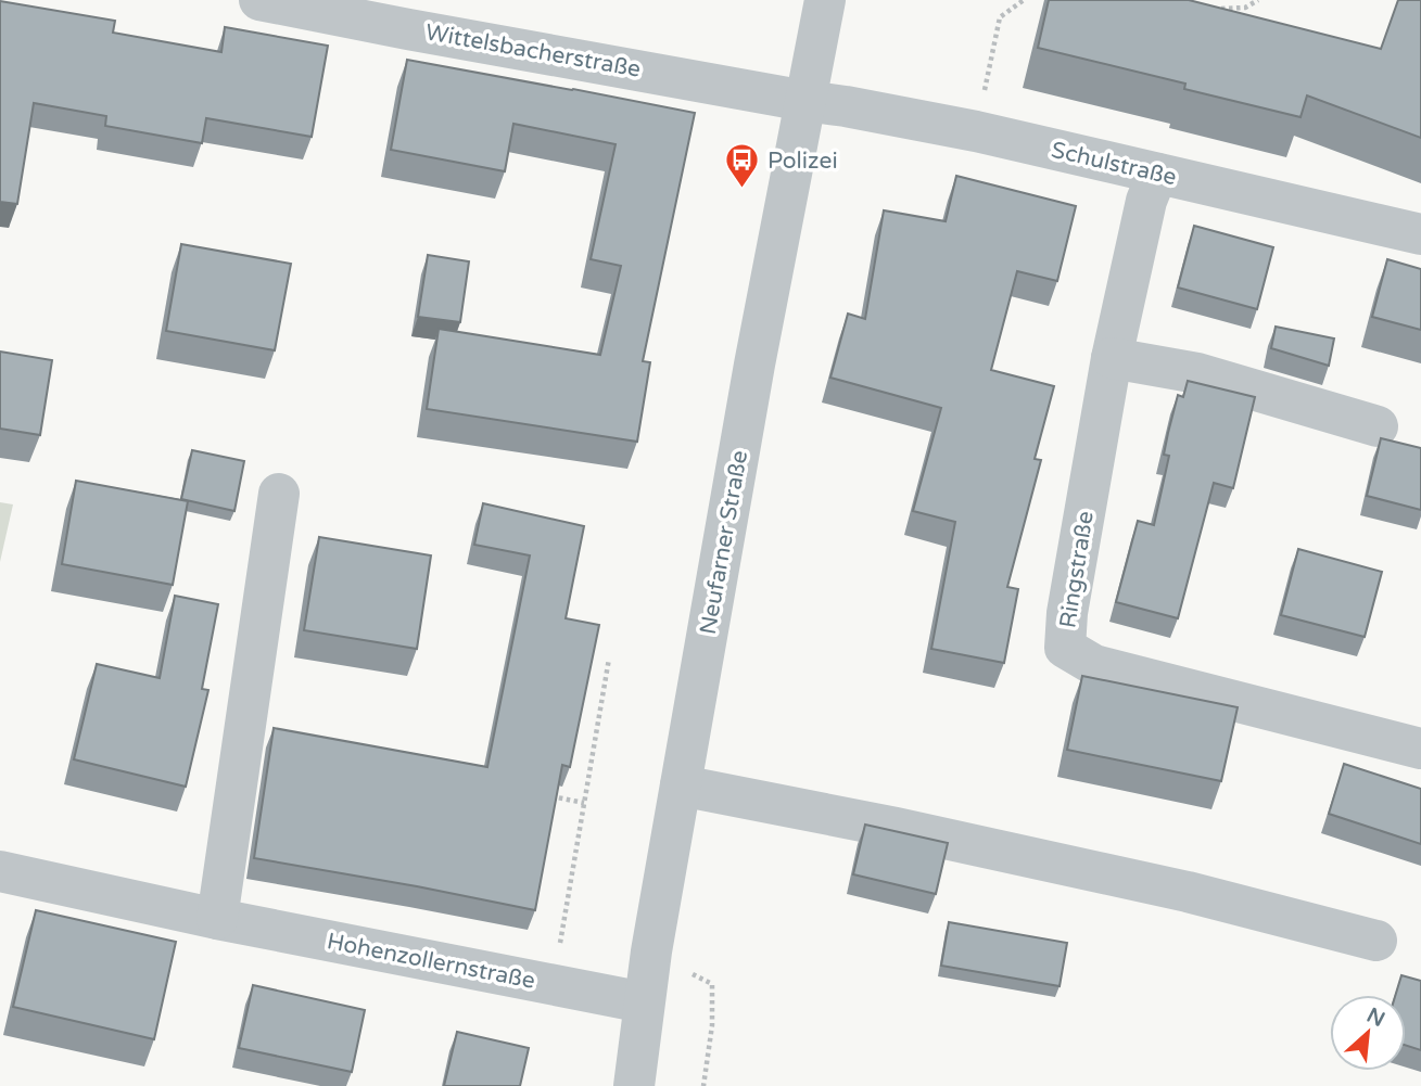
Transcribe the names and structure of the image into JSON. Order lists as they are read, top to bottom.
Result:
{
  "streets": {
    "street": [
      "Wittelsbacherstraße",
      "Schulstraße",
      "Neufarner Straße",
      "Ringstraße",
      "Hohenzollernstraße"
    ]
  },
  "crossings": [
    ["Wittelsbacherstraße", "Schulstraße"],
    ["Wittelsbacherstraße", "Neufarner Straße"],
    ["Schulstraße", "Neufarner Straße"],
    ["Schulstraße", "Ringstraße"],
    ["Neufarner Straße", "Hohenzollernstraße"]
  ],
  "places": {
    "bus stop": ["Polizei"]
  },
  "north": "top right"
}
